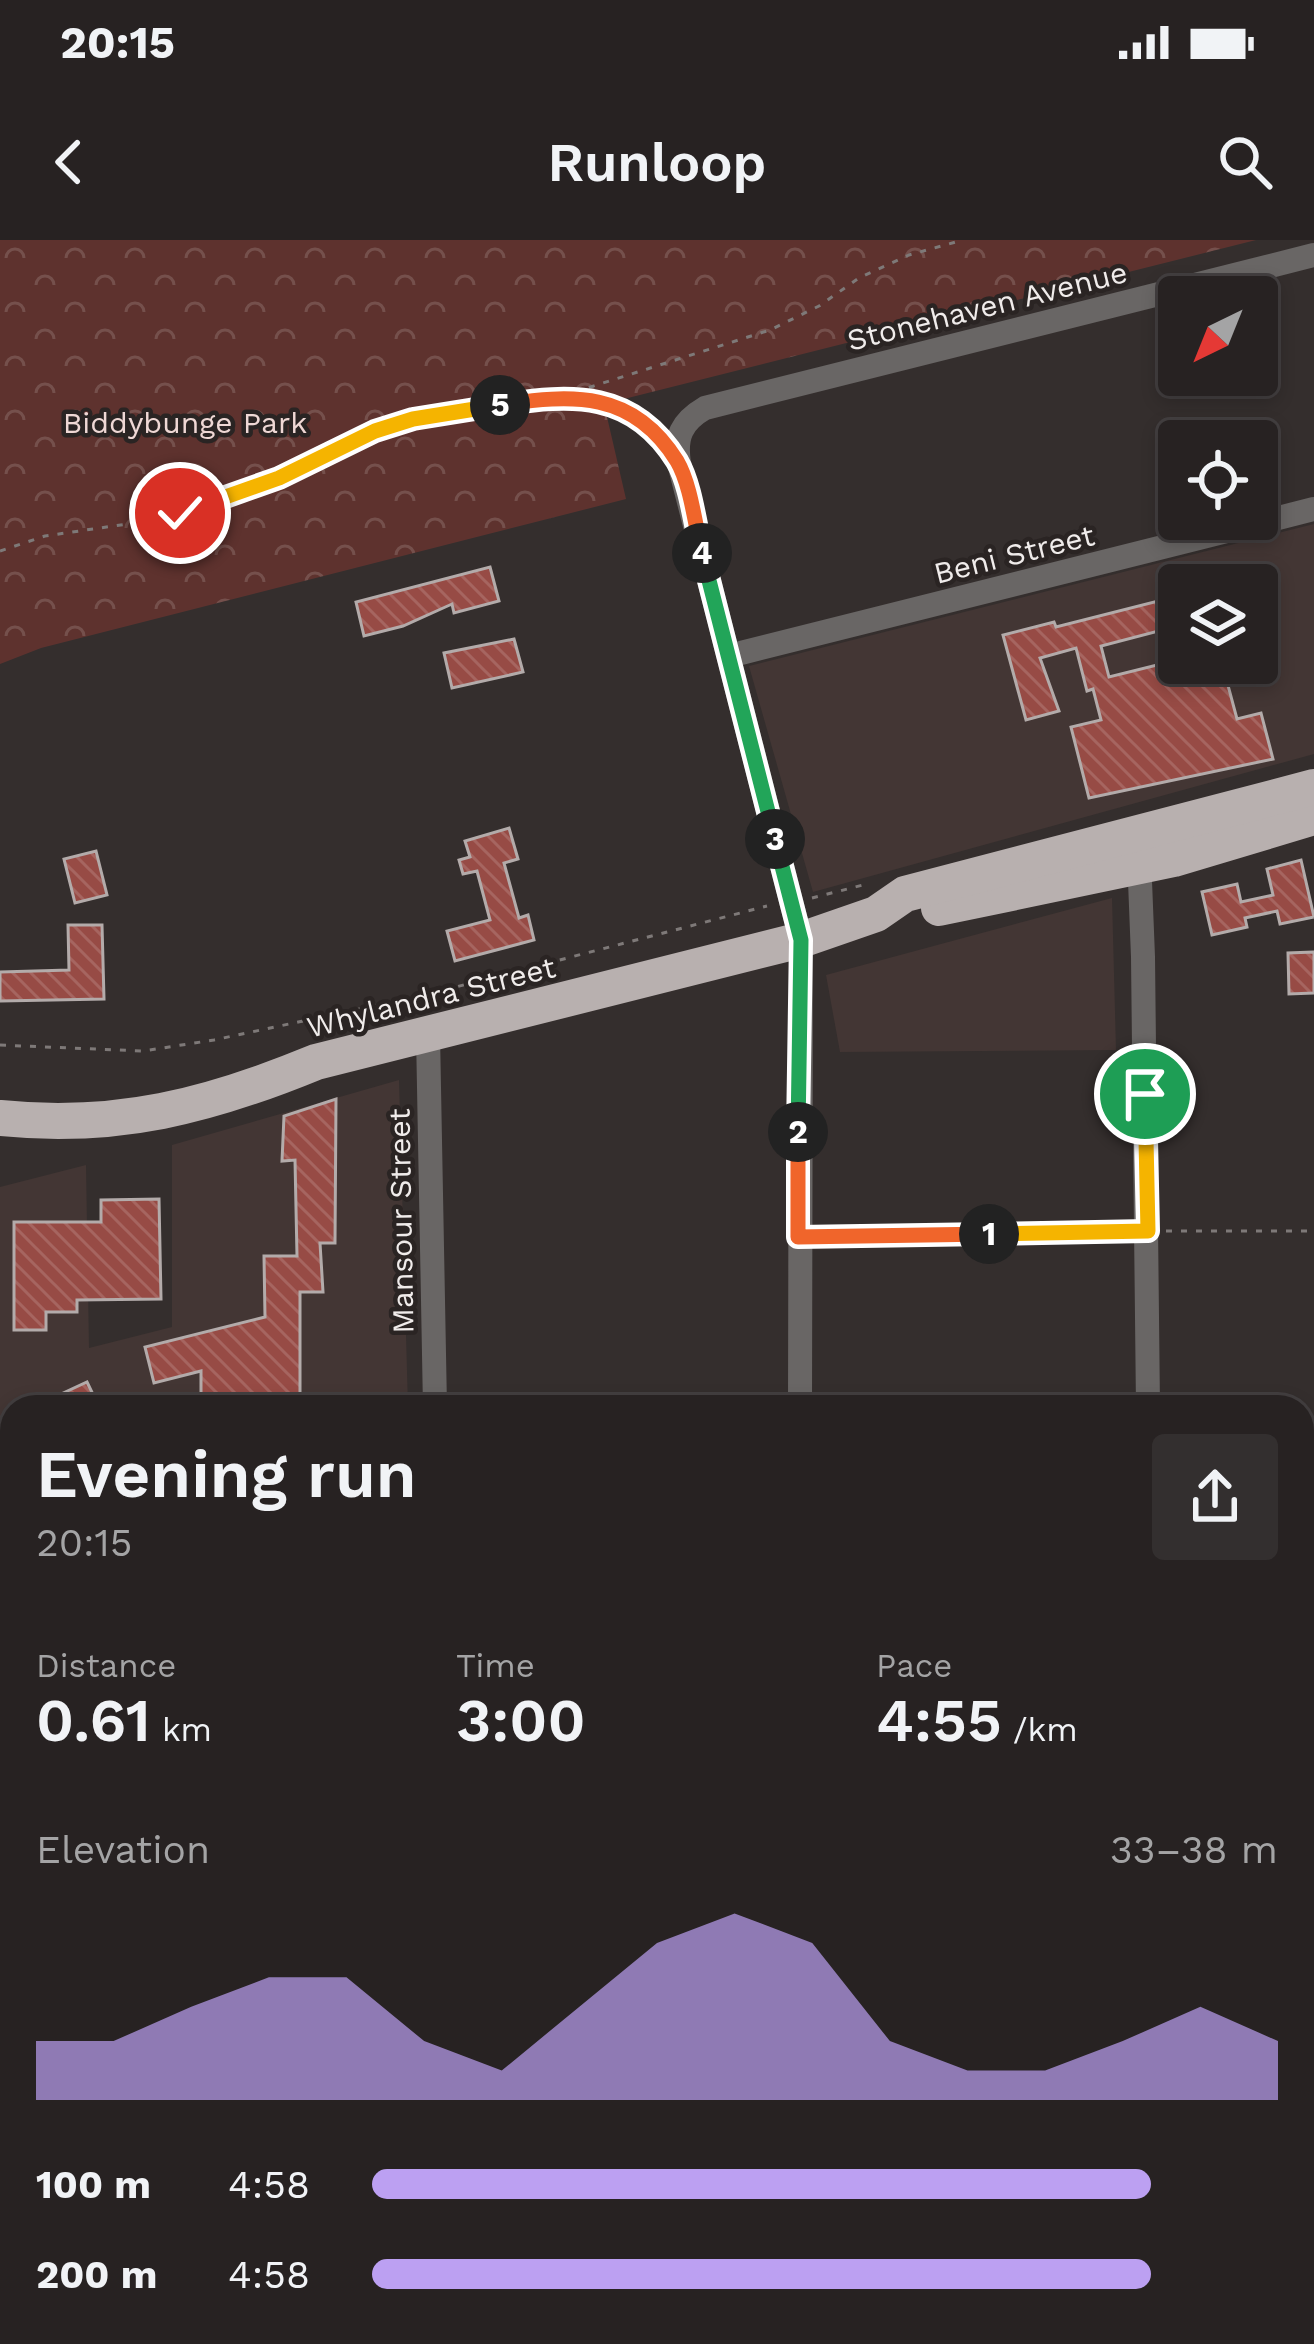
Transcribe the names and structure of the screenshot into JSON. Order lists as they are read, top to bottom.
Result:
{
  "streets": {
    "highway": ["Whylandra Street"],
    "street": ["Stonehaven Avenue", "Beni Street", "Mansour Street"]
  },
  "crossings": [
    ["Whylandra Street", "Mansour Street"]
  ],
  "parks": ["Biddybunge Park"],
  "north": "bottom left",
  "page": {
    "status": "20:15",
    "header": "Runloop",
    "pins": [
      "5",
      "4",
      "3",
      "2",
      "1"
    ],
    "heading": ["Evening run", "20:15"],
    "stats": [
      ["Distance", "0.61 km"],
      ["Time", "3:00"],
      ["Pace", "4:55 /km"]
    ],
    "chart": ["Elevation", "33–38 m"],
    "list": [
      {
        "name": "100 m",
        "note": "4:58"
      },
      {
        "name": "200 m",
        "note": "4:58"
      }
    ]
  }
}
